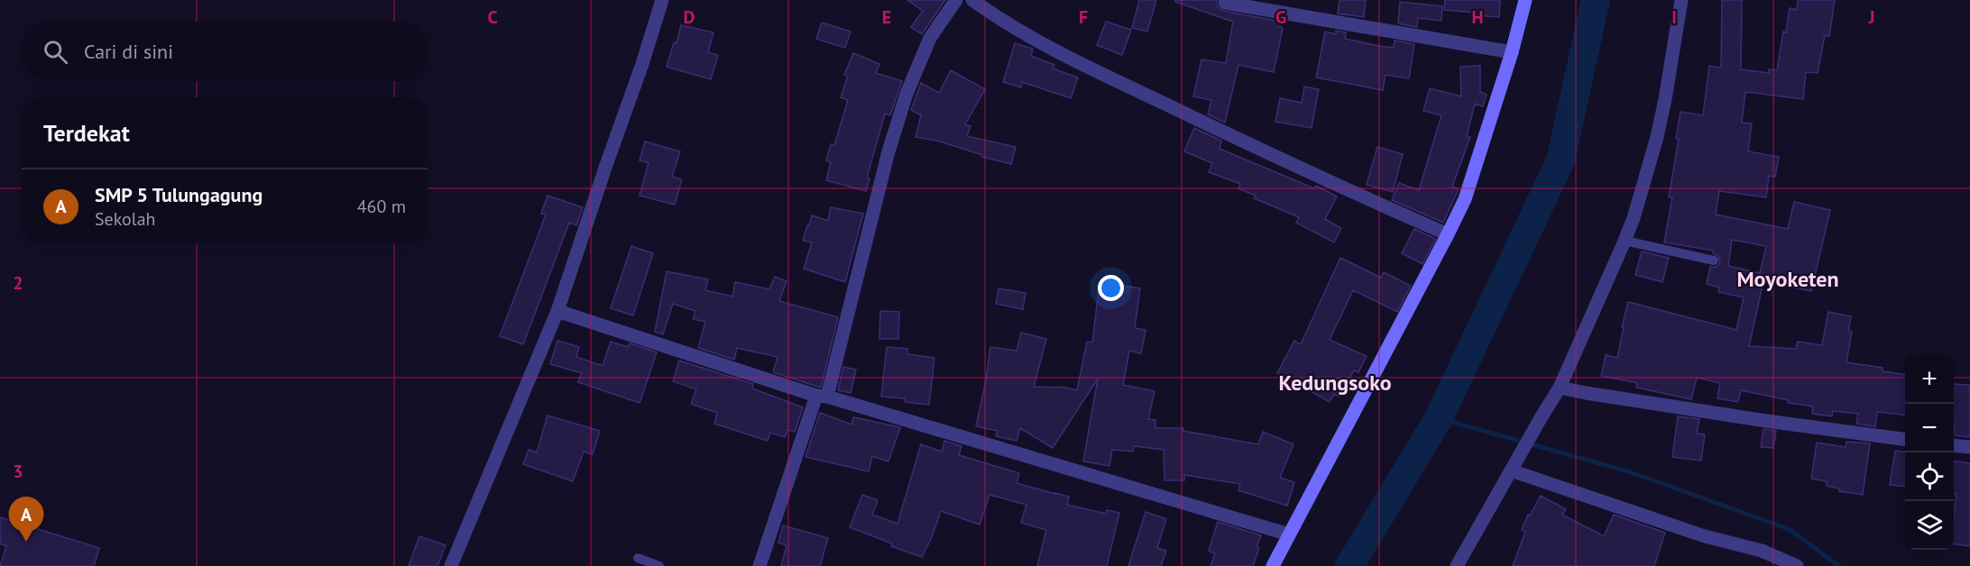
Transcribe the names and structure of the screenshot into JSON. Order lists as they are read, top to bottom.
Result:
{
  "districts": ["Moyoketen", "Kedungsoko"],
  "page": {
    "search": "Cari di sini",
    "heading": "Terdekat",
    "list": [
      {
        "mark": "A",
        "name": "SMP 5 Tulungagung",
        "note": "Sekolah",
        "value": "460 m"
      }
    ],
    "map_buttons": ["+", "−"],
    "pins": "A"
  },
  "grid": {
    "columns": [
      "C",
      "D",
      "E",
      "F",
      "G",
      "H",
      "I",
      "J"
    ],
    "rows": ["2", "3"]
  }
}
